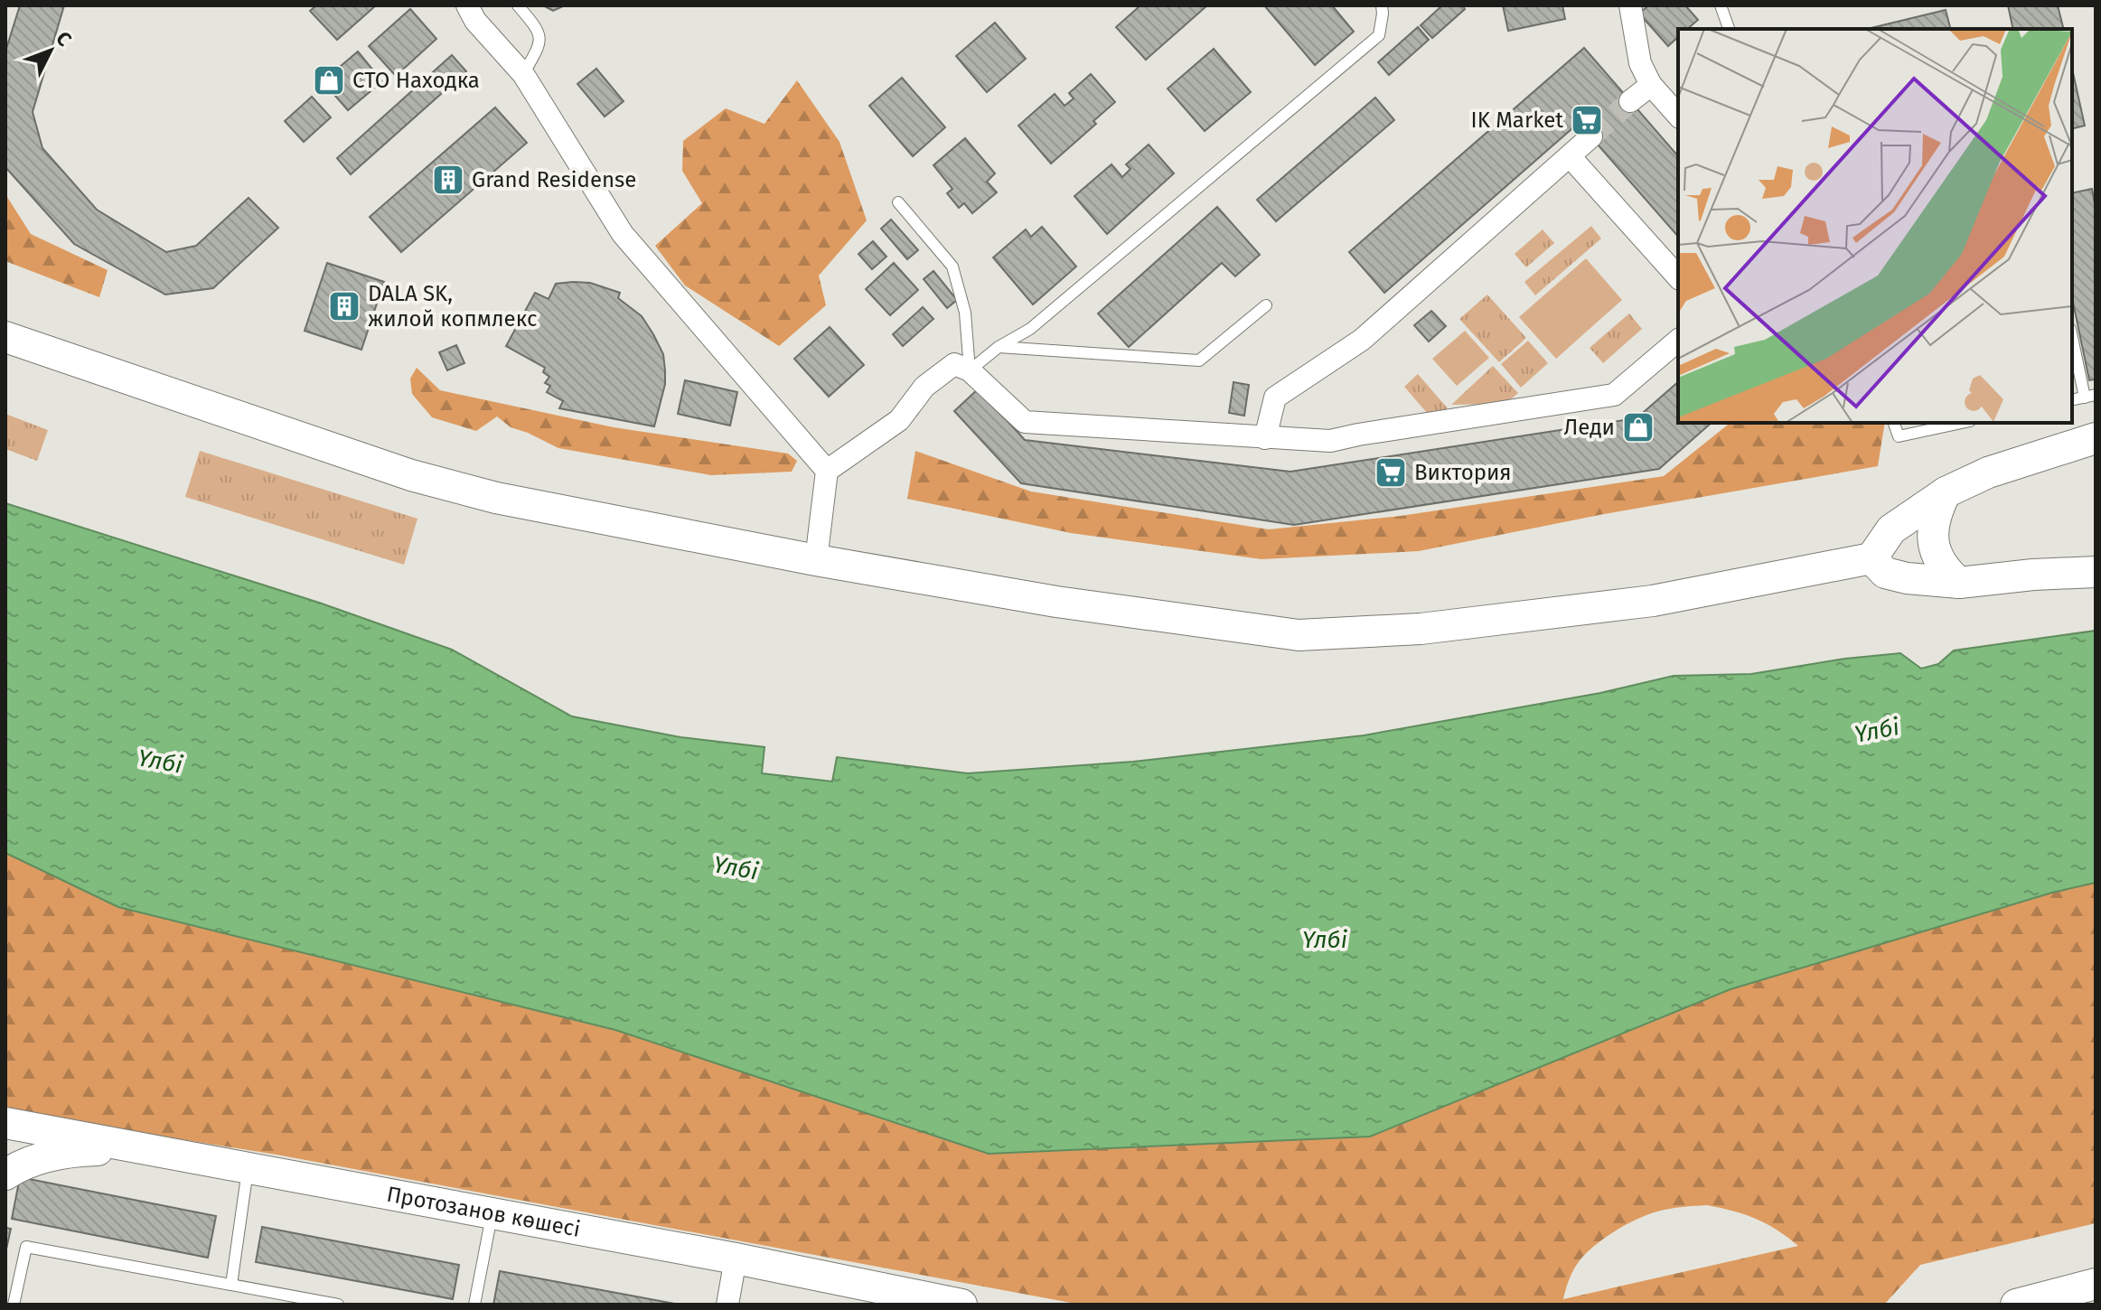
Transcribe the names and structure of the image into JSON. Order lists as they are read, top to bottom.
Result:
{
  "streets": {
    "main road": ["Протозанов көшесі"]
  },
  "water": ["Үлбі"],
  "places": {
    "shop": ["СТО Находка", "Леди"],
    "supermarket": ["IK Market", "Виктория"],
    "building": ["Grand Residense", "DALA SK, жилой копмлекс"]
  },
  "north": "top right"
}
